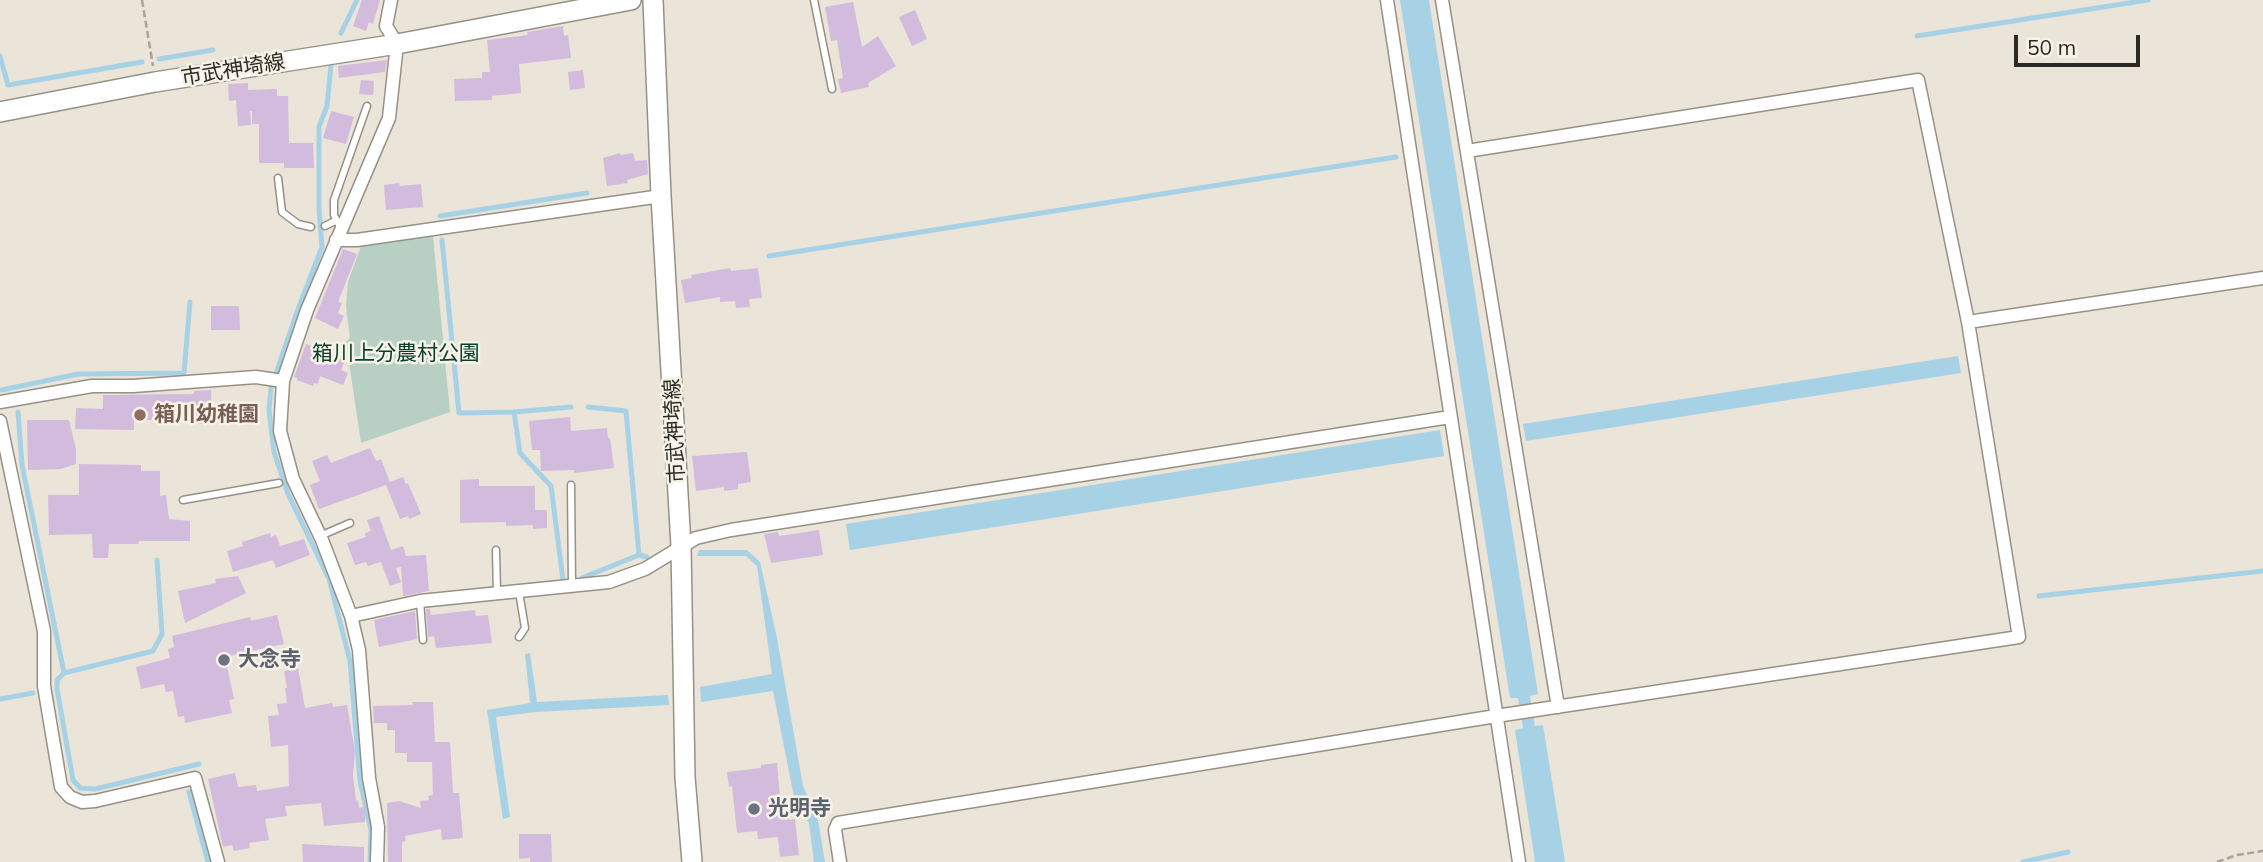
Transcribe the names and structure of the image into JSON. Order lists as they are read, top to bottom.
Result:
{
  "streets": {
    "main road": ["市武神埼線"]
  },
  "parks": ["箱川上分農村公園"],
  "places": ["箱川幼稚園", "大念寺", "光明寺"],
  "scale_bar": "50 m"
}
